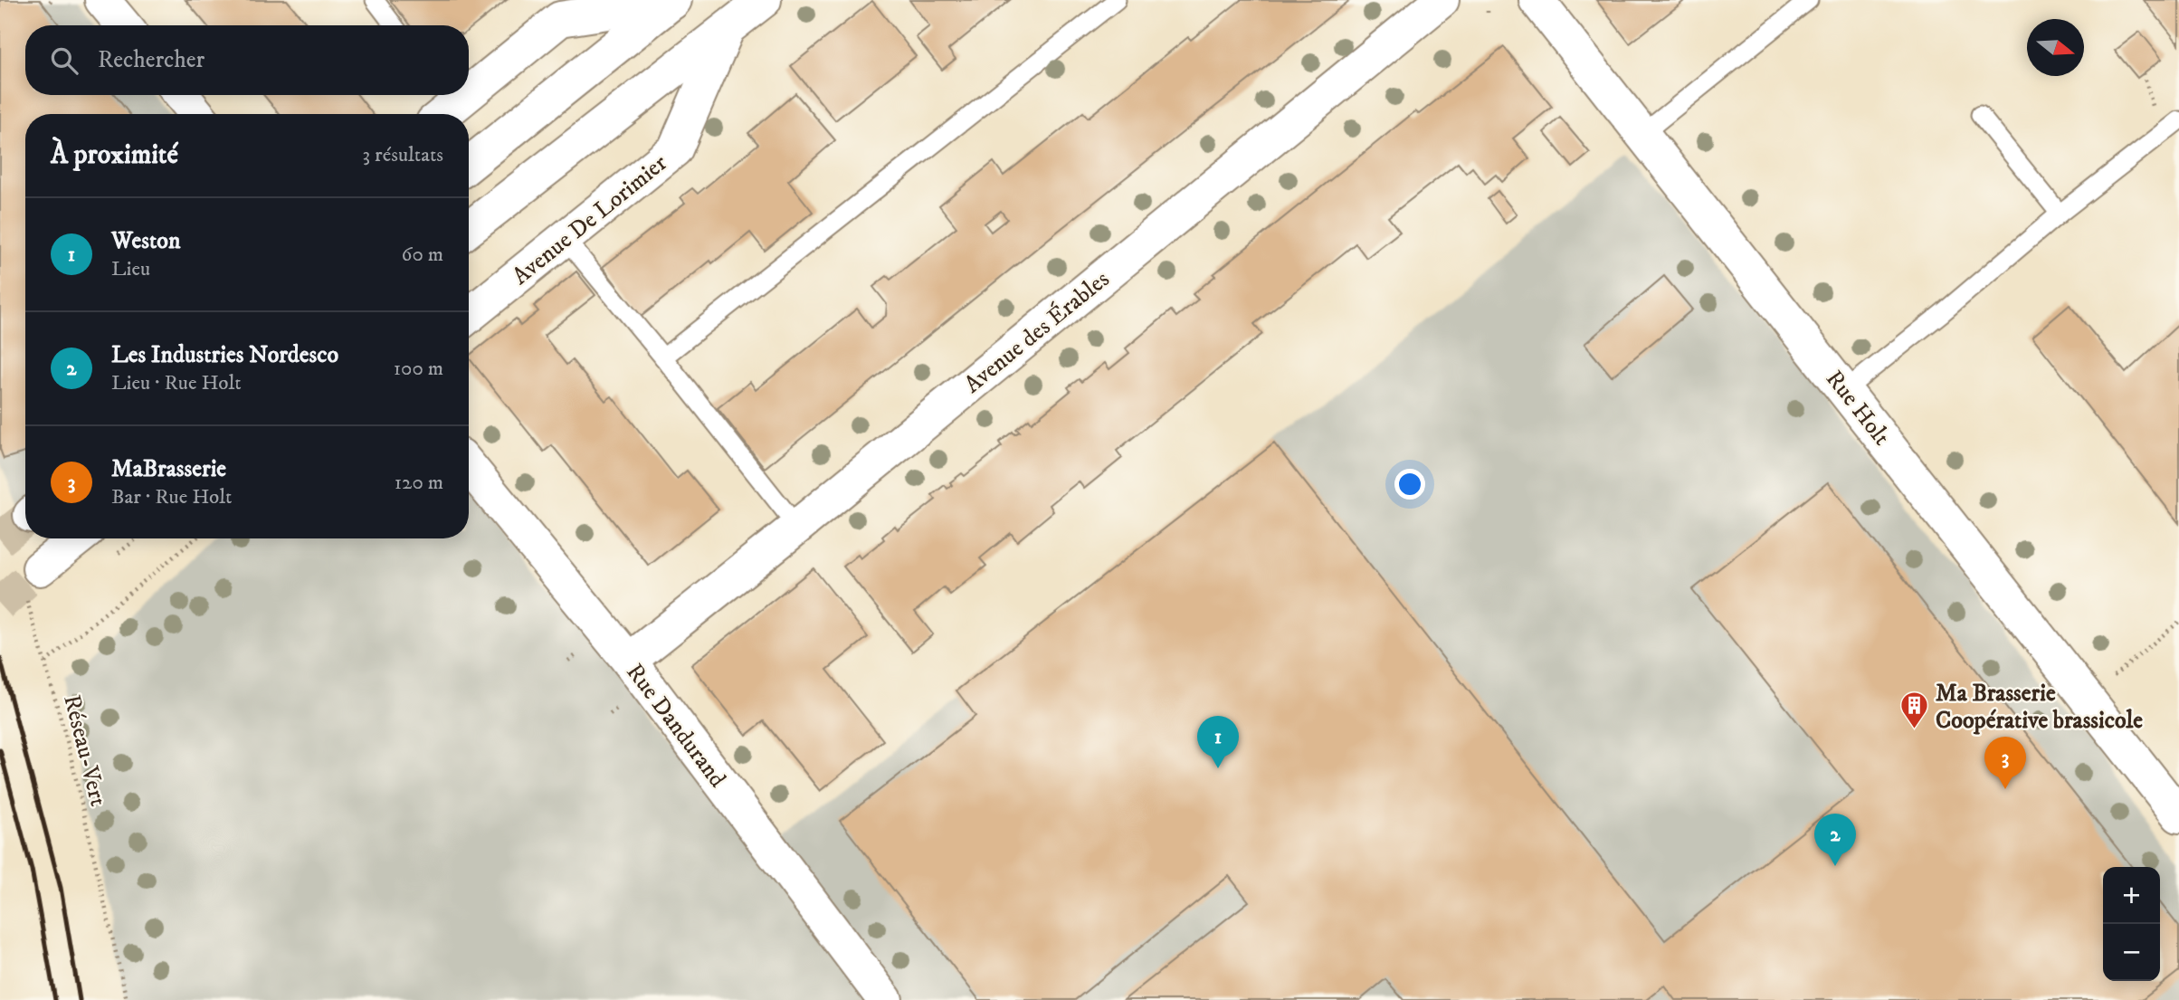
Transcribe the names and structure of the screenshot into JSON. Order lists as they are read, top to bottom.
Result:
{
  "streets": {
    "street": [
      "Avenue De Lorimier",
      "Avenue des Érables",
      "Rue Holt",
      "Rue Dandurand"
    ],
    "path": ["Réseau-Vert"]
  },
  "crossings": [
    ["Avenue des Érables", "Rue Dandurand"]
  ],
  "places": {
    "building": ["Ma Brasserie Coopérative brassicole"]
  },
  "north": "right",
  "page": {
    "search": "Rechercher",
    "heading": ["À proximité", "3 résultats"],
    "list": [
      {
        "mark": "1",
        "name": "Weston",
        "note": "Lieu",
        "value": "60 m"
      },
      {
        "mark": "2",
        "name": "Les Industries Nordesco",
        "note": "Lieu · Rue Holt",
        "value": "100 m"
      },
      {
        "mark": "3",
        "name": "MaBrasserie",
        "note": "Bar · Rue Holt",
        "value": "120 m"
      }
    ],
    "pins": ["1", "3", "2"],
    "map_buttons": ["+", "−"]
  }
}
